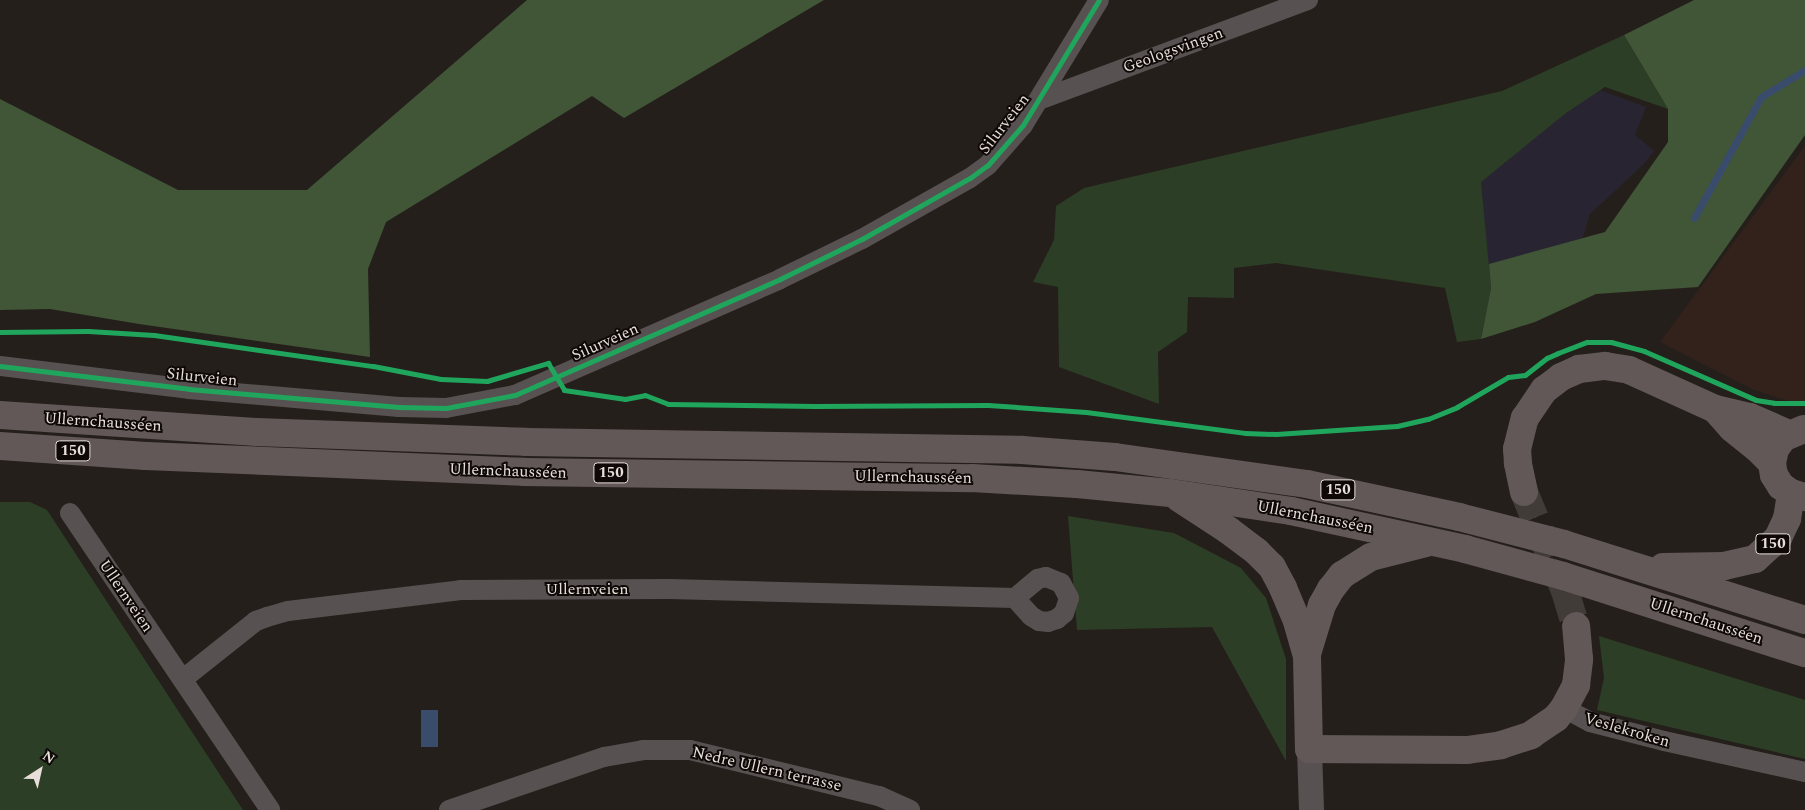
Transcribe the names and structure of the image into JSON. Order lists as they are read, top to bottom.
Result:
{
  "streets": {
    "highway": ["Ullernchausséen", "150", "Veslekroken"],
    "street": [
      "Geologsvingen",
      "Silurveien",
      "Ullernveien",
      "Nedre Ullern terrasse"
    ]
  },
  "crossings": [
    ["Geologsvingen", "Silurveien"],
    ["Ullernchausséen", "150"],
    ["150", "Veslekroken"]
  ],
  "north": "top right"
}
